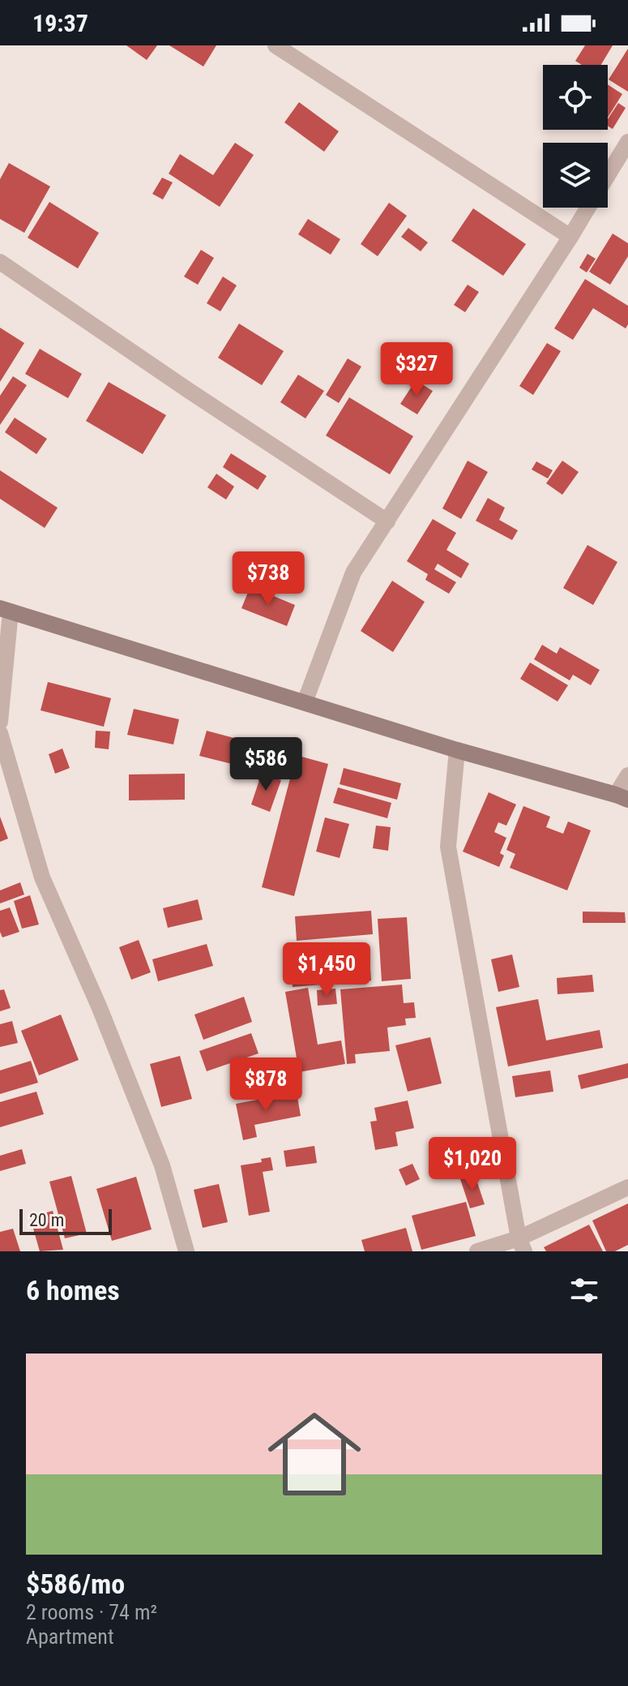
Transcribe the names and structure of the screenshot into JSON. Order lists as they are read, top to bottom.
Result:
{
  "scale_bar": "20 m",
  "page": {
    "status": "19:37",
    "price": [
      "$327",
      "$738",
      "$586",
      "$1,450",
      "$878",
      "$1,020"
    ],
    "scale": "20 m",
    "heading": "6 homes",
    "list": [
      {
        "name": "$586/mo",
        "note": "2 rooms · 74 m² · Apartment"
      }
    ]
  }
}
